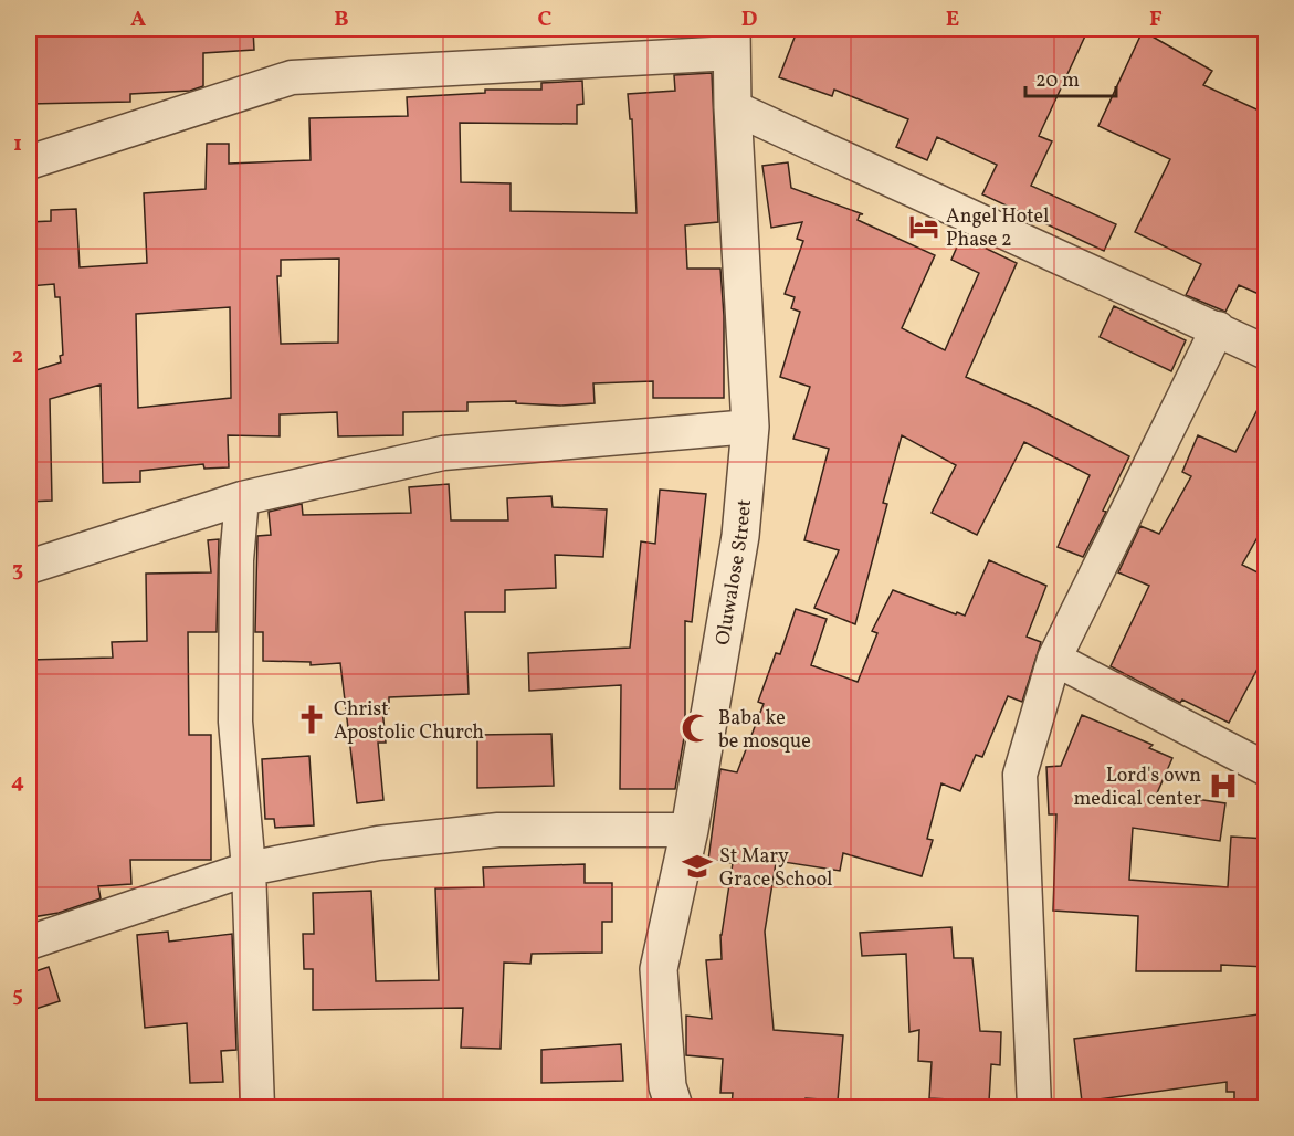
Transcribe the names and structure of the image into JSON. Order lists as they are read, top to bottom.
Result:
{
  "streets": {
    "street": ["Oluwalose Street"]
  },
  "places": {
    "hotel": ["Angel Hotel Phase 2"],
    "church": ["Christ Apostolic Church"],
    "mosque": ["Baba ke be mosque"],
    "hospital": ["Lord's own medical center"],
    "school or university": ["St Mary Grace School"]
  },
  "scale_bar": "20 m",
  "grid": {
    "columns": [
      "A",
      "B",
      "C",
      "D",
      "E",
      "F"
    ],
    "rows": [
      "1",
      "2",
      "3",
      "4",
      "5"
    ]
  }
}
